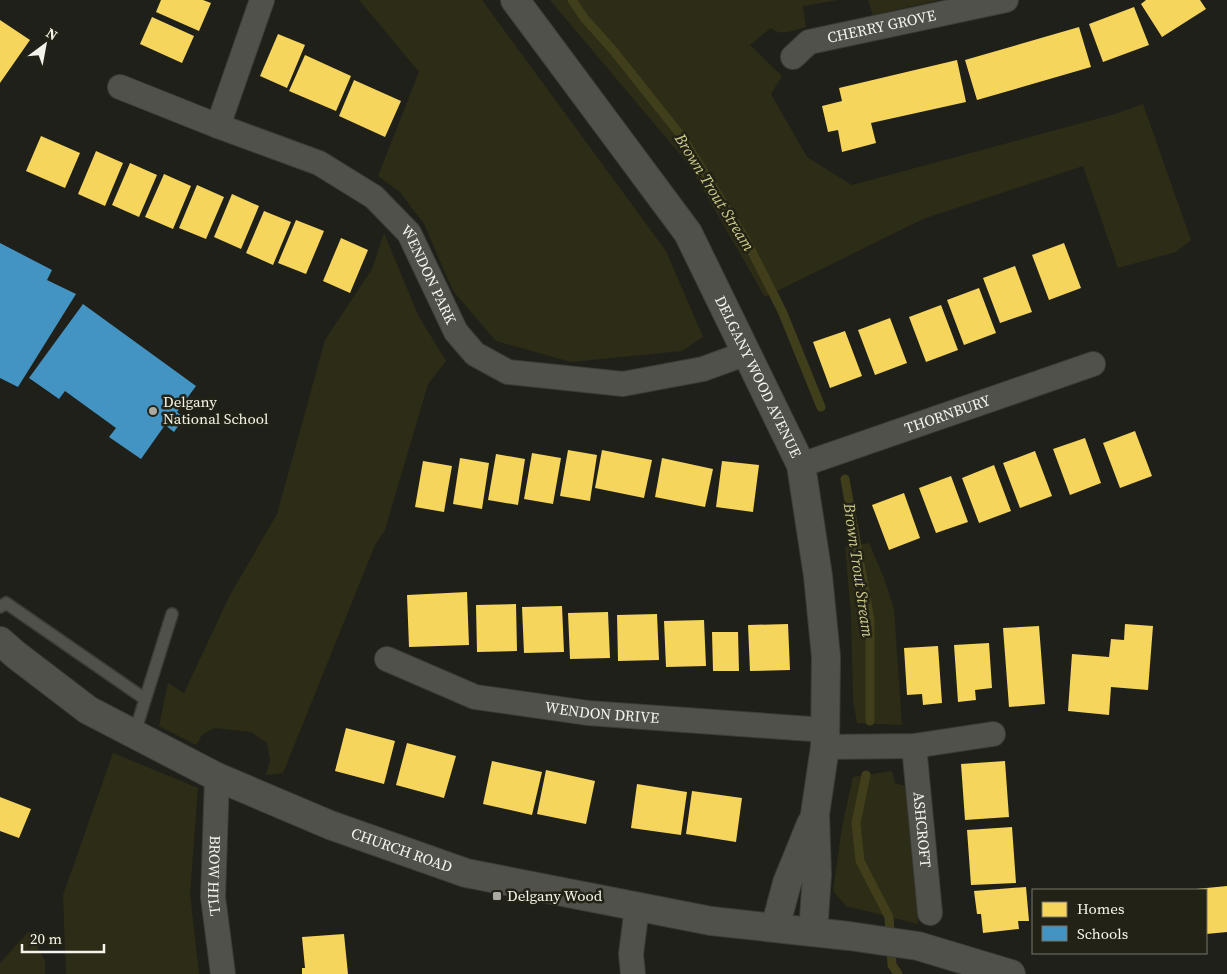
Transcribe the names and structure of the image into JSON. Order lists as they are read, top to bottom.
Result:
{
  "streets": {
    "street": [
      "CHERRY GROVE",
      "WENDON PARK",
      "DELGANY WOOD AVENUE",
      "THORNBURY",
      "WENDON DRIVE",
      "ASHCROFT",
      "CHURCH ROAD",
      "BROW HILL"
    ]
  },
  "crossings": [
    ["WENDON PARK", "DELGANY WOOD AVENUE"],
    ["DELGANY WOOD AVENUE", "THORNBURY"],
    ["DELGANY WOOD AVENUE", "WENDON DRIVE"],
    ["DELGANY WOOD AVENUE", "CHURCH ROAD"],
    ["CHURCH ROAD", "BROW HILL"]
  ],
  "water": ["Brown Trout Stream"],
  "places": {
    "other": ["Delgany National School"],
    "transit": ["Delgany Wood"]
  },
  "legend": ["Homes", "Schools"],
  "scale_bar": "20 m",
  "north": "top right"
}
